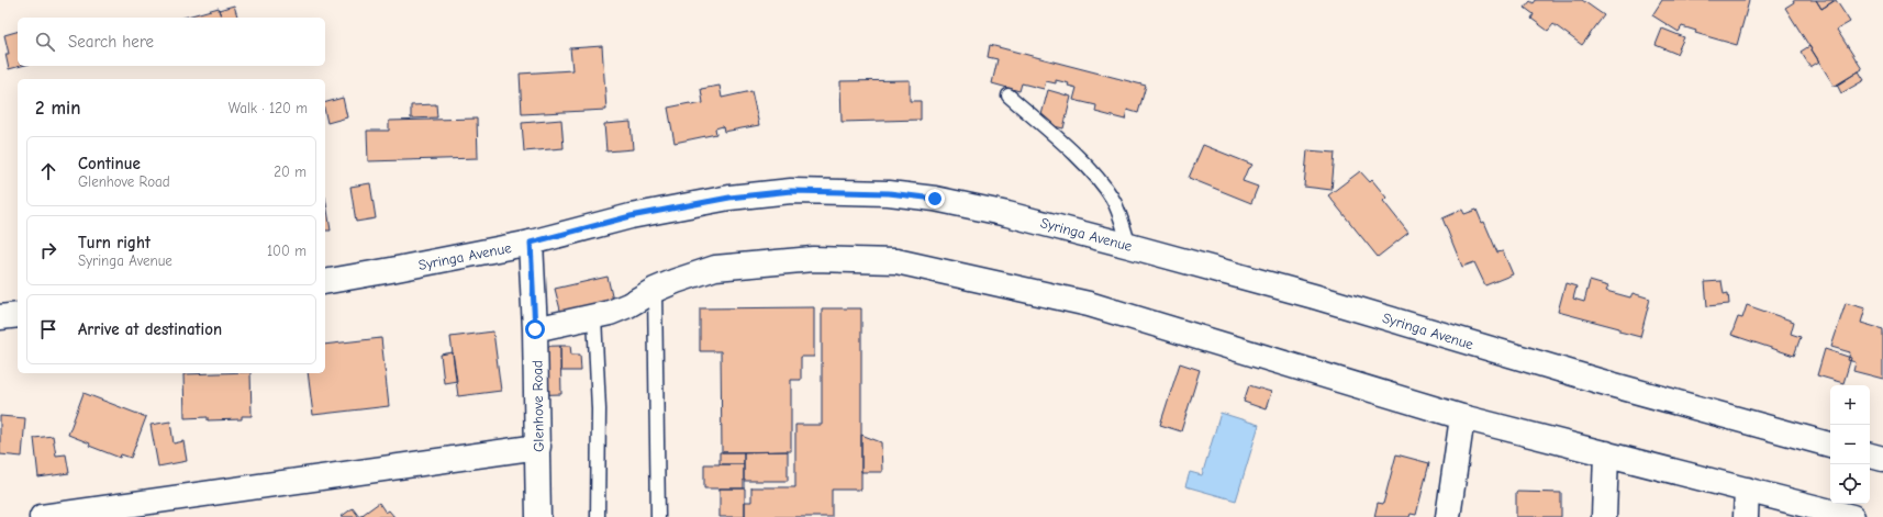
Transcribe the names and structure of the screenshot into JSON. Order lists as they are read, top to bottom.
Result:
{
  "streets": {
    "street": ["Syringa Avenue", "Glenhove Road"]
  },
  "crossings": [
    ["Syringa Avenue", "Glenhove Road"]
  ],
  "page": {
    "search": "Search here",
    "heading": ["2 min", "Walk · 120 m"],
    "list": [
      ["Continue", "Glenhove Road", "20 m"],
      ["Turn right", "Syringa Avenue", "100 m"],
      "Arrive at destination"
    ],
    "map_buttons": ["+", "−"]
  }
}
